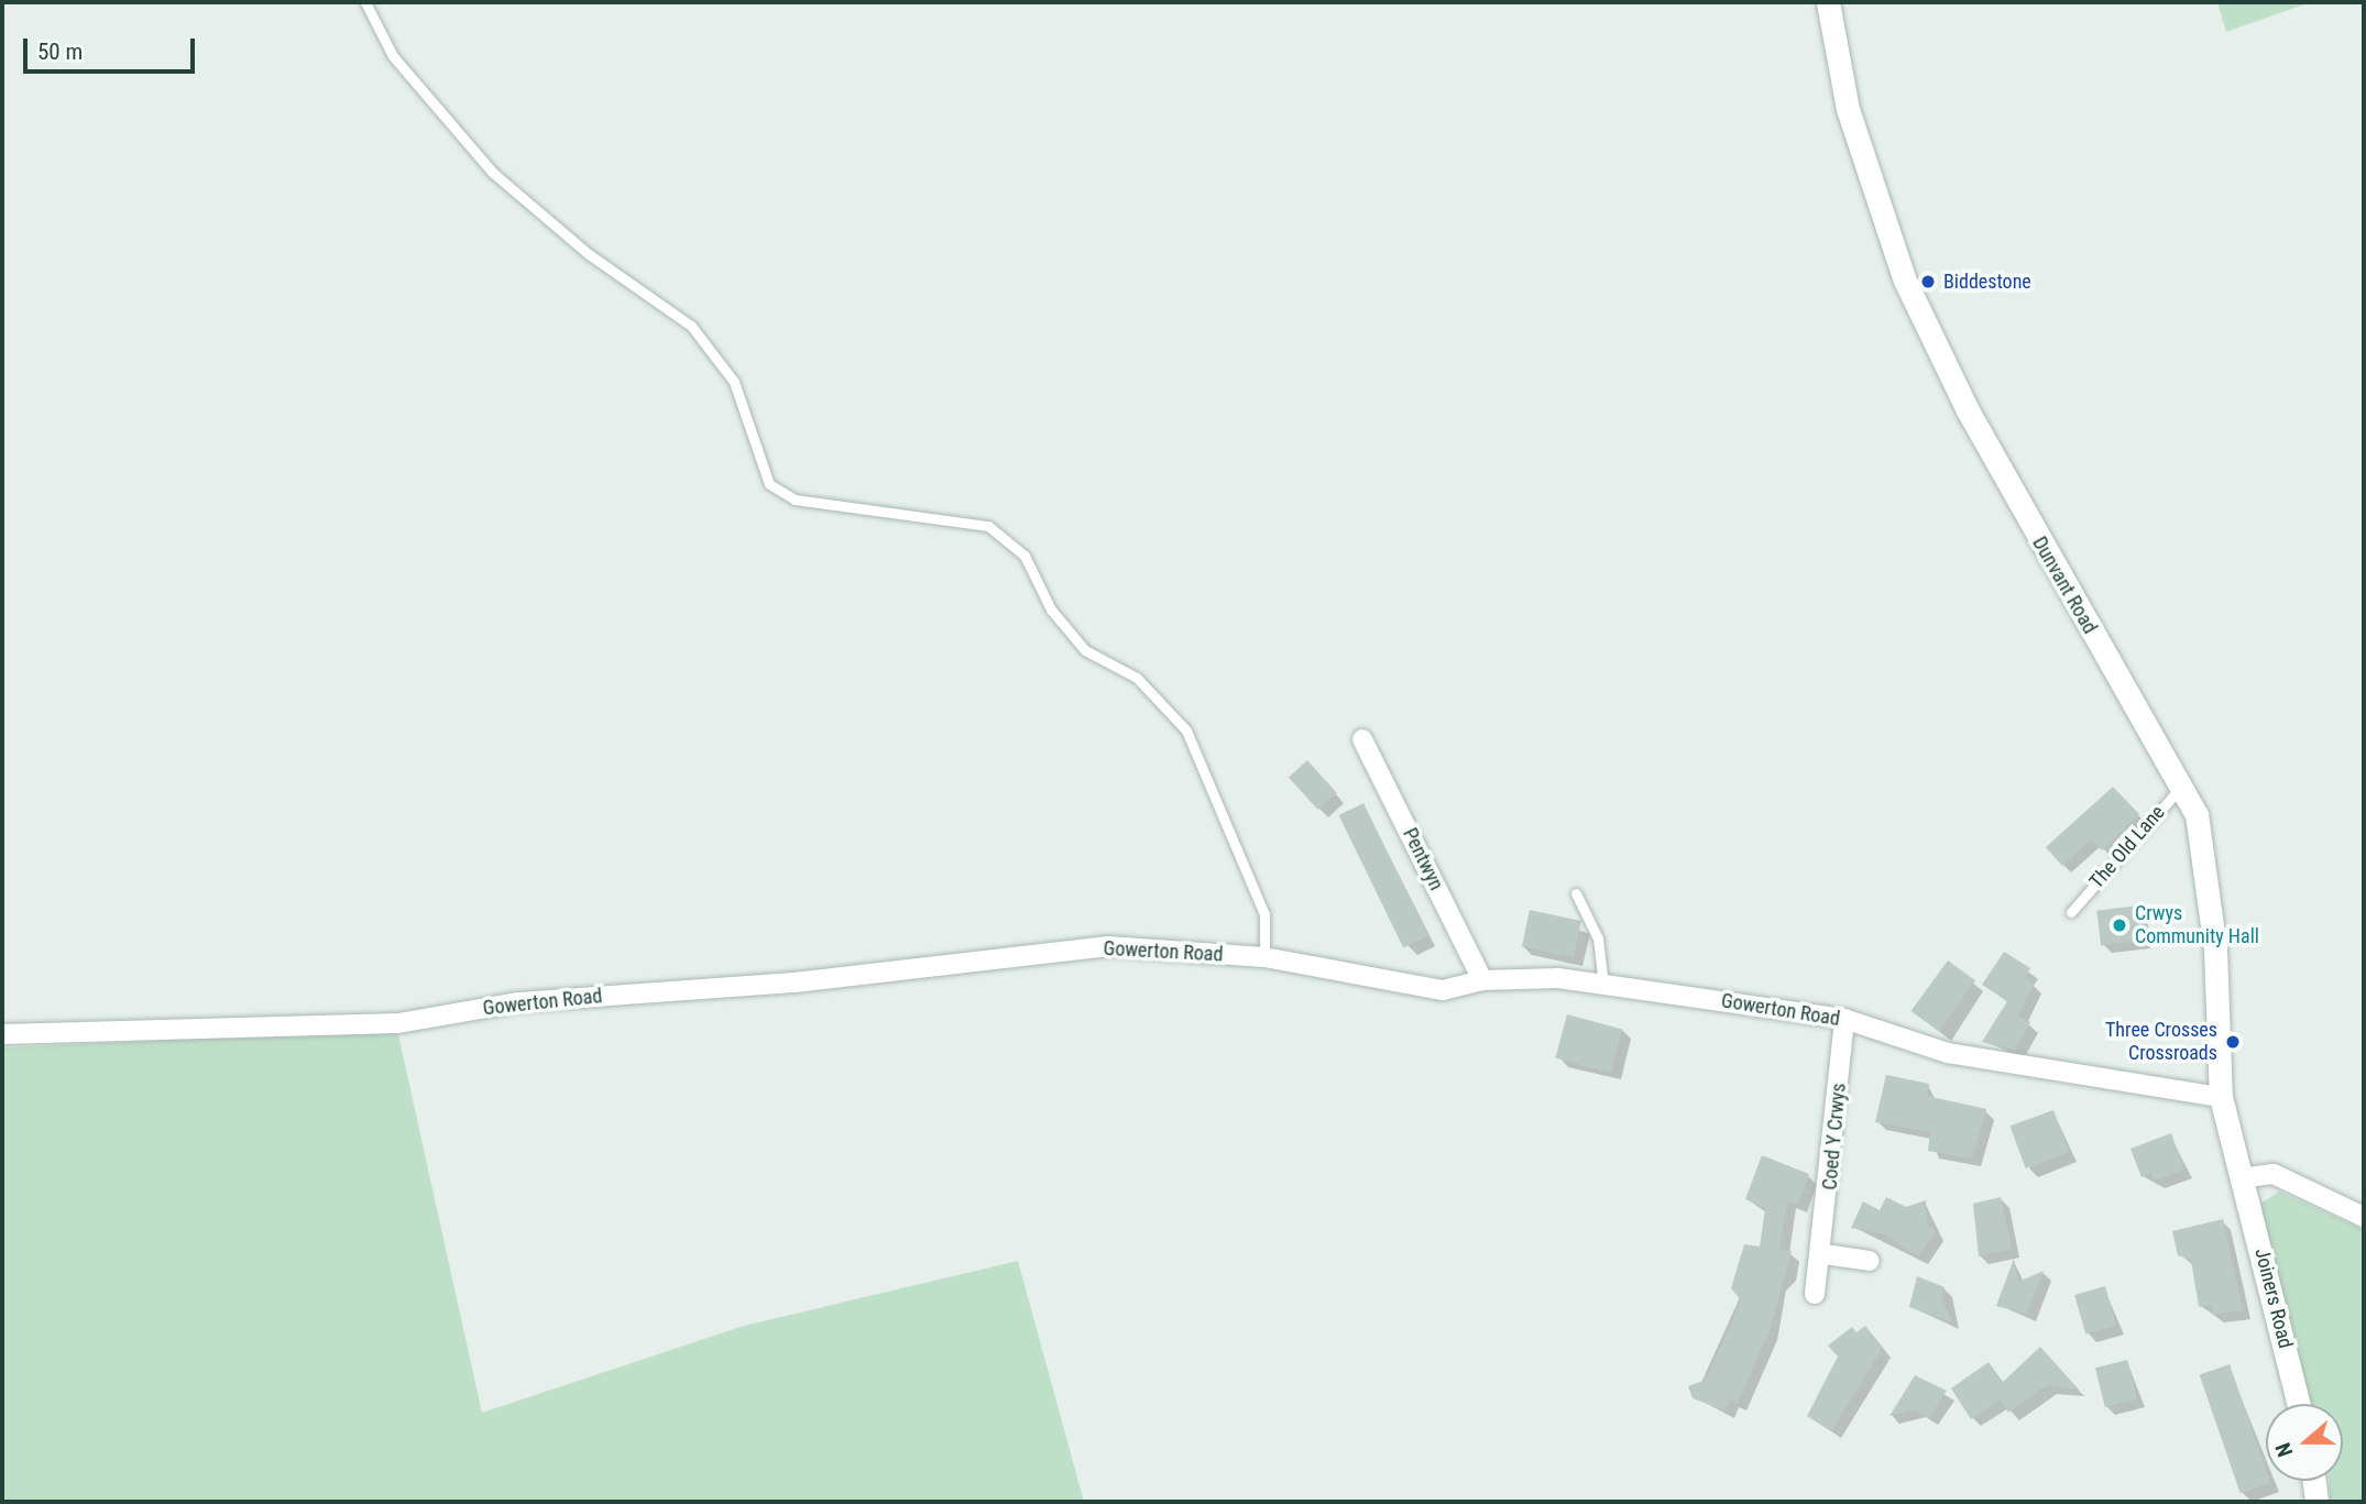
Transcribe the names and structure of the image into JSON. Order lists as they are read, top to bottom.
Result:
{
  "streets": {
    "street": [
      "Dunvant Road",
      "Pentwyn",
      "Gowerton Road",
      "Coed Y Crwys",
      "Joiners Road"
    ],
    "lane": ["The Old Lane"]
  },
  "crossings": [
    ["Dunvant Road", "The Old Lane"],
    ["Dunvant Road", "Gowerton Road"],
    ["Dunvant Road", "Joiners Road"],
    ["Pentwyn", "Gowerton Road"],
    ["Gowerton Road", "Coed Y Crwys"]
  ],
  "places": ["Biddestone", "Crwys Community Hall", "Three Crosses Crossroads"],
  "scale_bar": "50 m",
  "north": "left"
}
